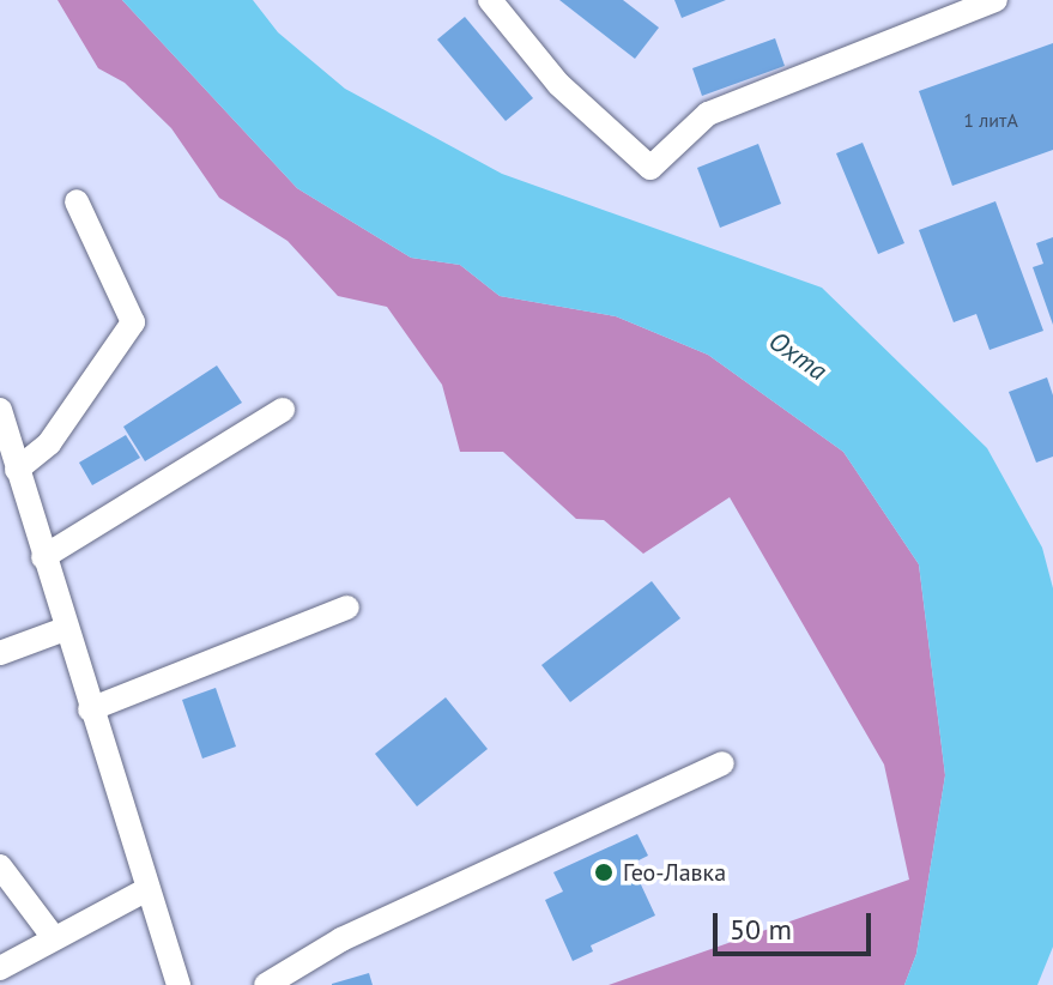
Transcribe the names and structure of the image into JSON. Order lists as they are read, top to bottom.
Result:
{
  "water": ["Охта"],
  "places": ["Гео-Лавка"],
  "house_numbers": ["1 литА"],
  "scale_bar": "50 m"
}
